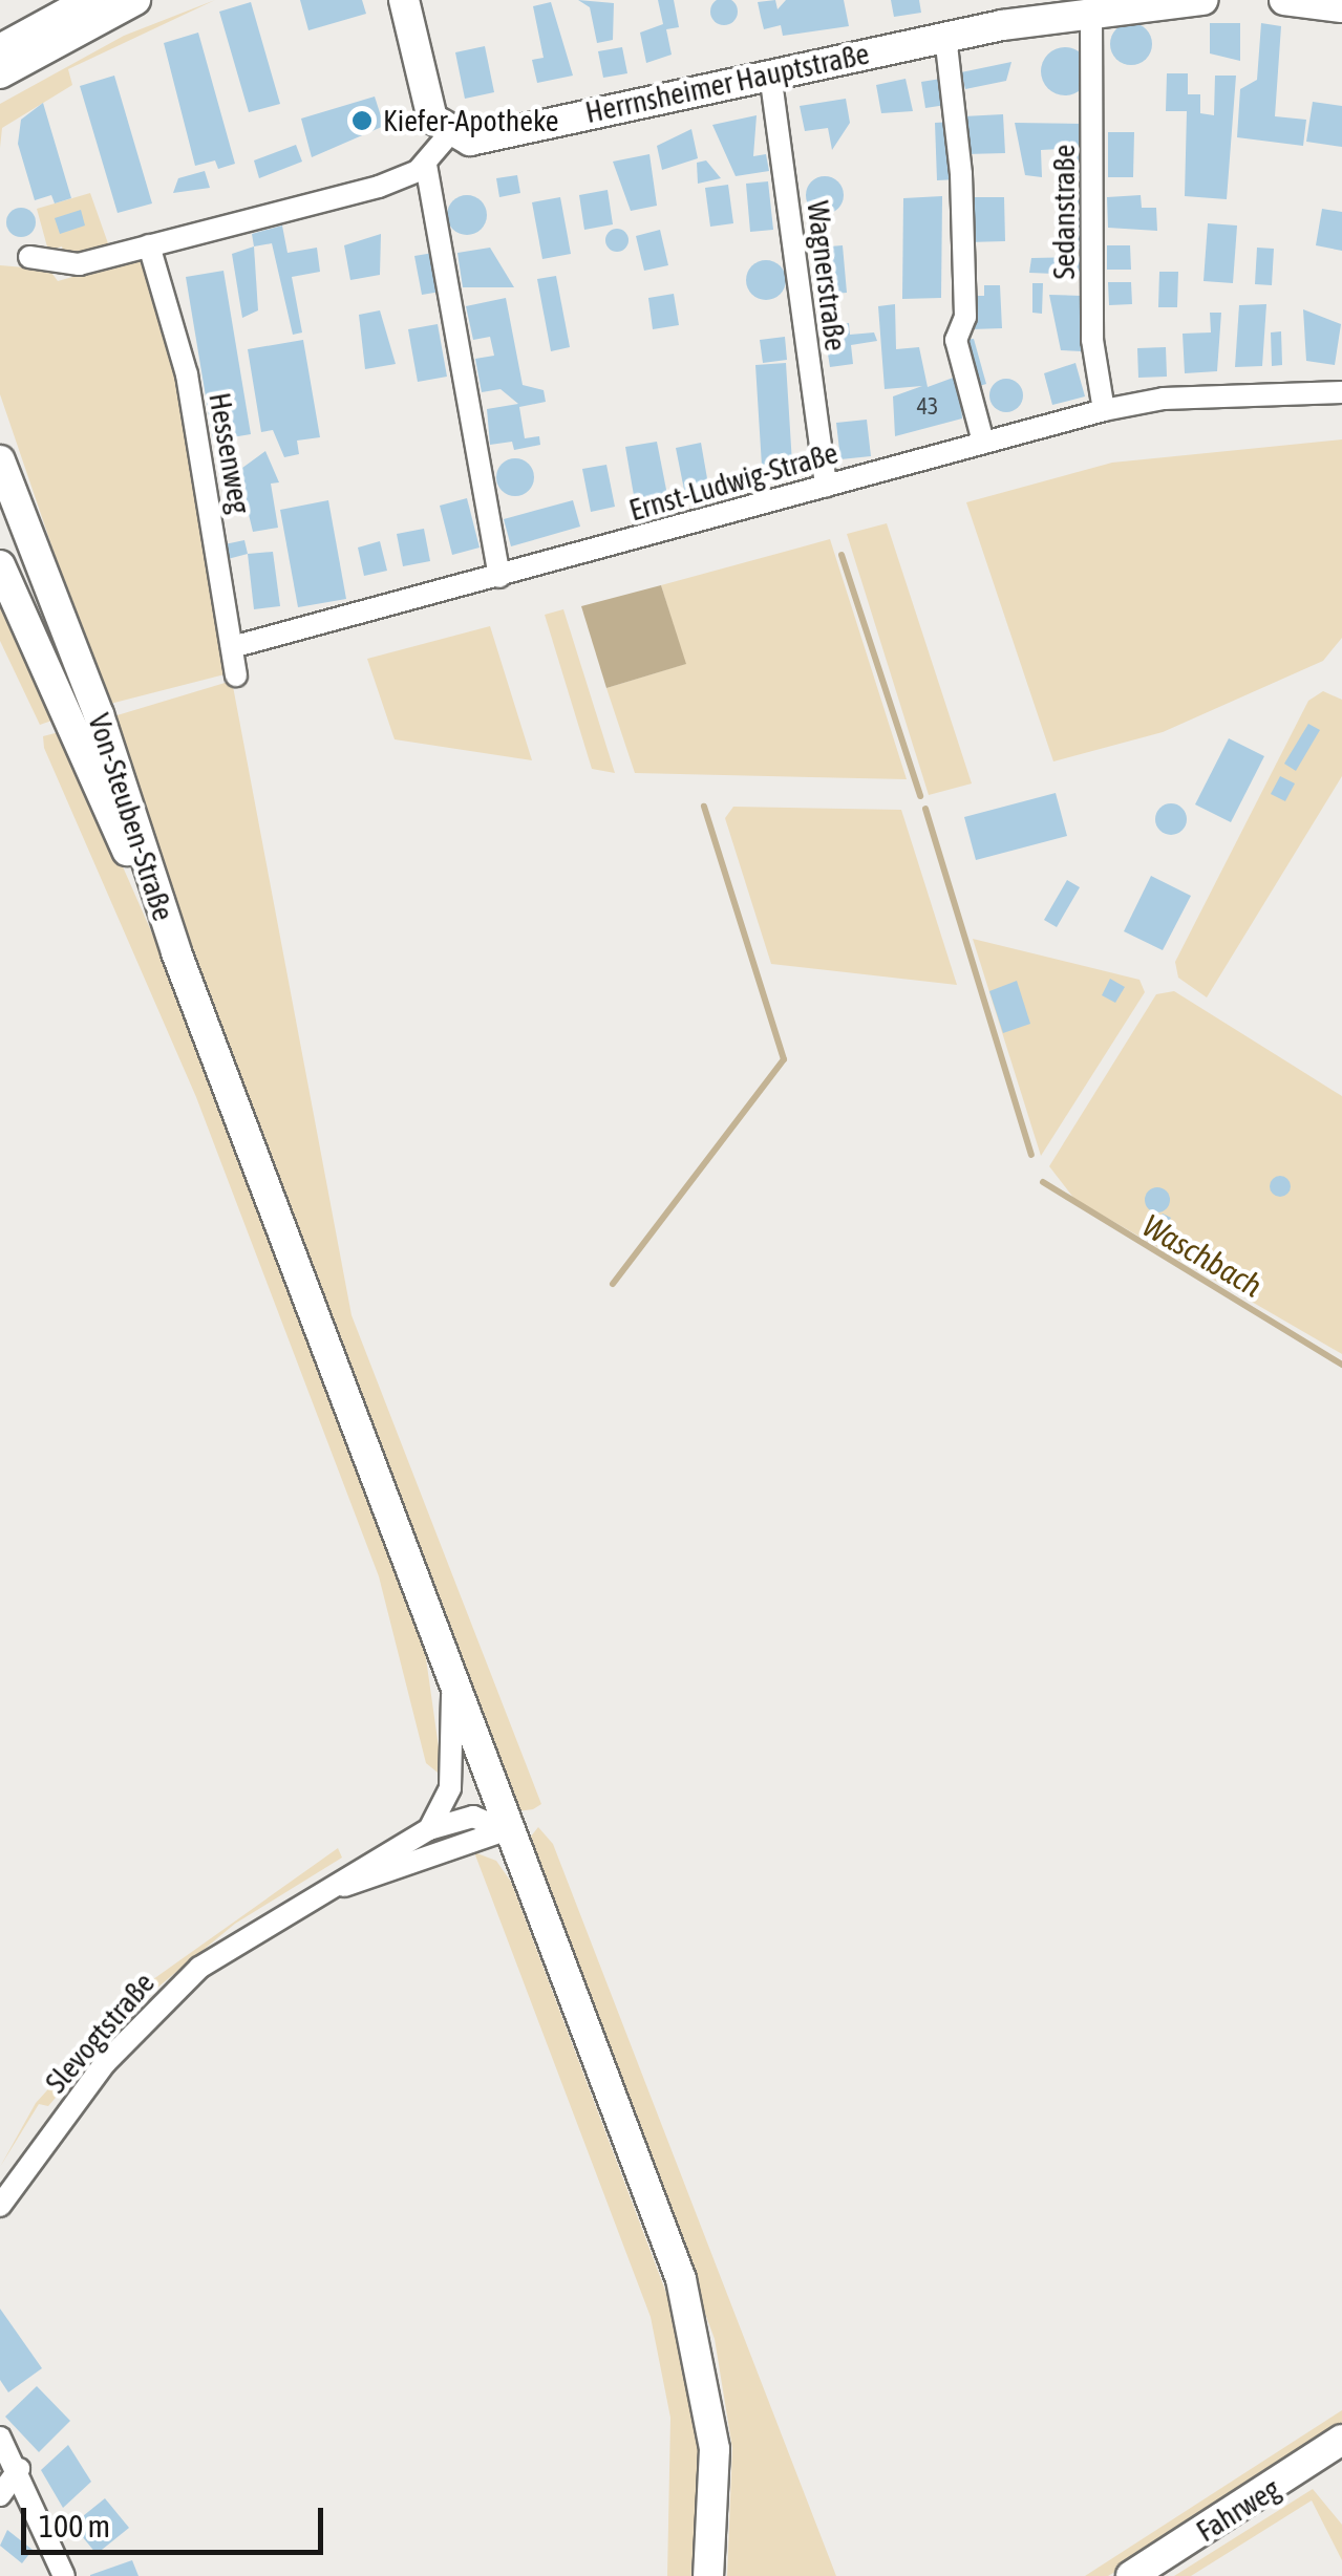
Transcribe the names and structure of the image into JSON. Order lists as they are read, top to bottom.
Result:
{
  "streets": {
    "street": [
      "Herrnsheimer Hauptstraße",
      "Sedanstraße",
      "Wagnerstraße",
      "Hessenweg",
      "Ernst-Ludwig-Straße",
      "Von-Steuben-Straße",
      "Slevogtstraße",
      "Fahrweg"
    ]
  },
  "crossings": [
    ["Herrnsheimer Hauptstraße", "Sedanstraße"],
    ["Herrnsheimer Hauptstraße", "Wagnerstraße"],
    ["Sedanstraße", "Ernst-Ludwig-Straße"],
    ["Wagnerstraße", "Ernst-Ludwig-Straße"],
    ["Hessenweg", "Ernst-Ludwig-Straße"]
  ],
  "water": ["Waschbach"],
  "places": ["Kiefer-Apotheke"],
  "house_numbers": ["43"],
  "scale_bar": "100 m"
}
